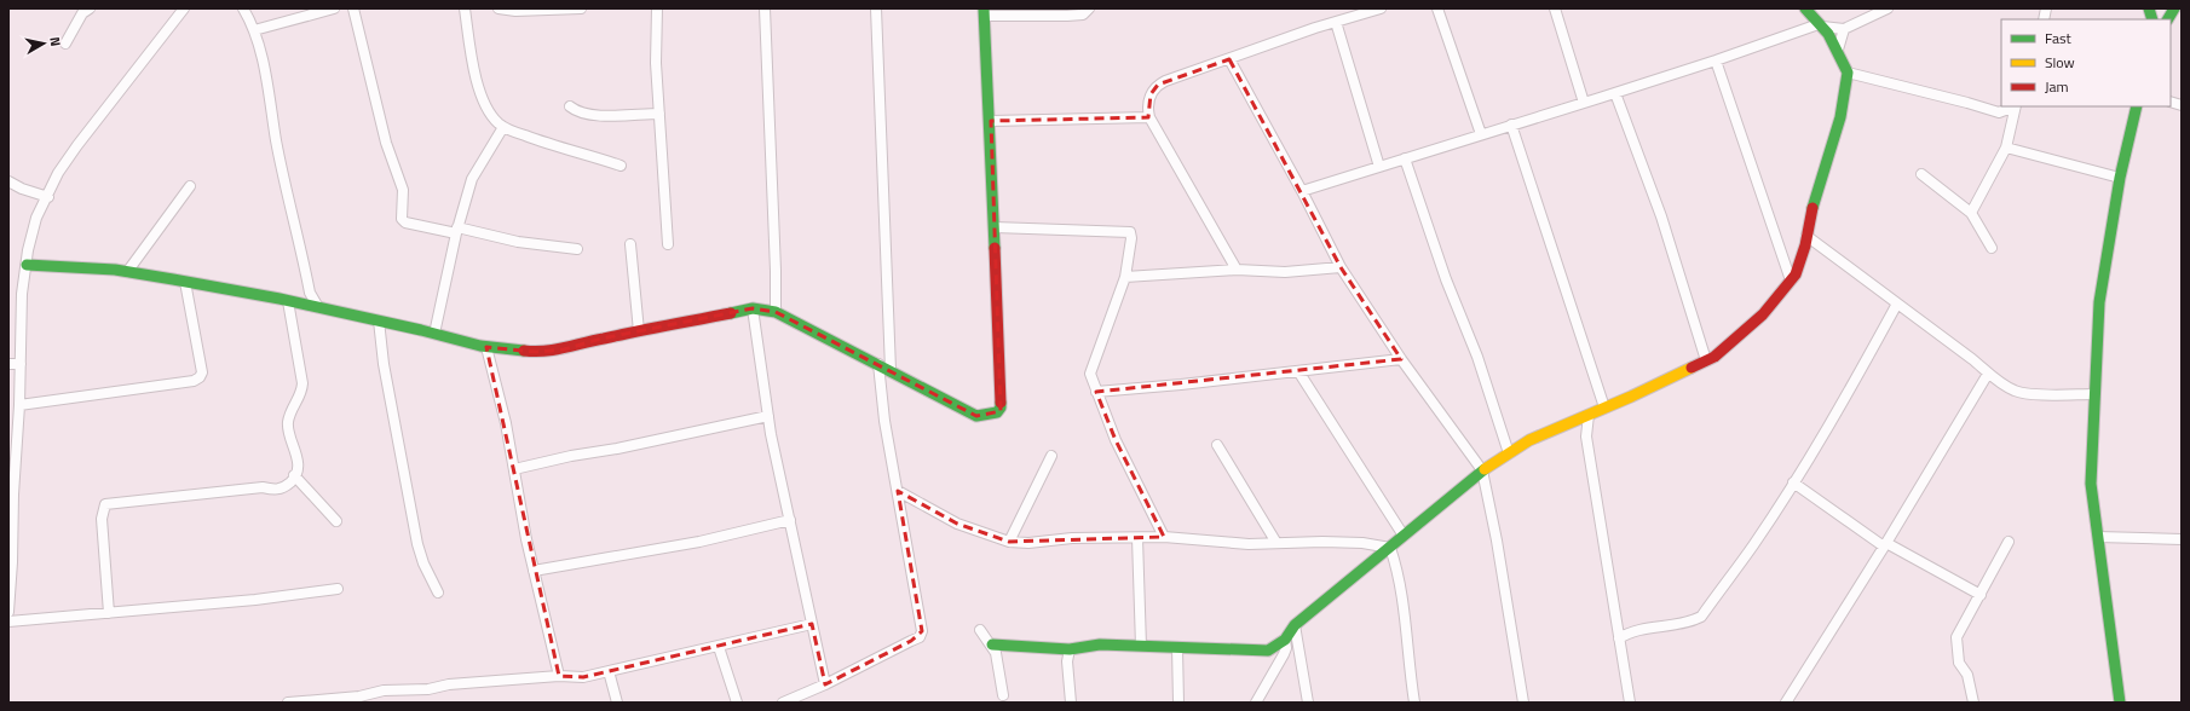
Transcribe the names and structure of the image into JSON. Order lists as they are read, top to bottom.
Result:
{
  "legend": ["Fast", "Slow", "Jam"],
  "north": "right"
}
